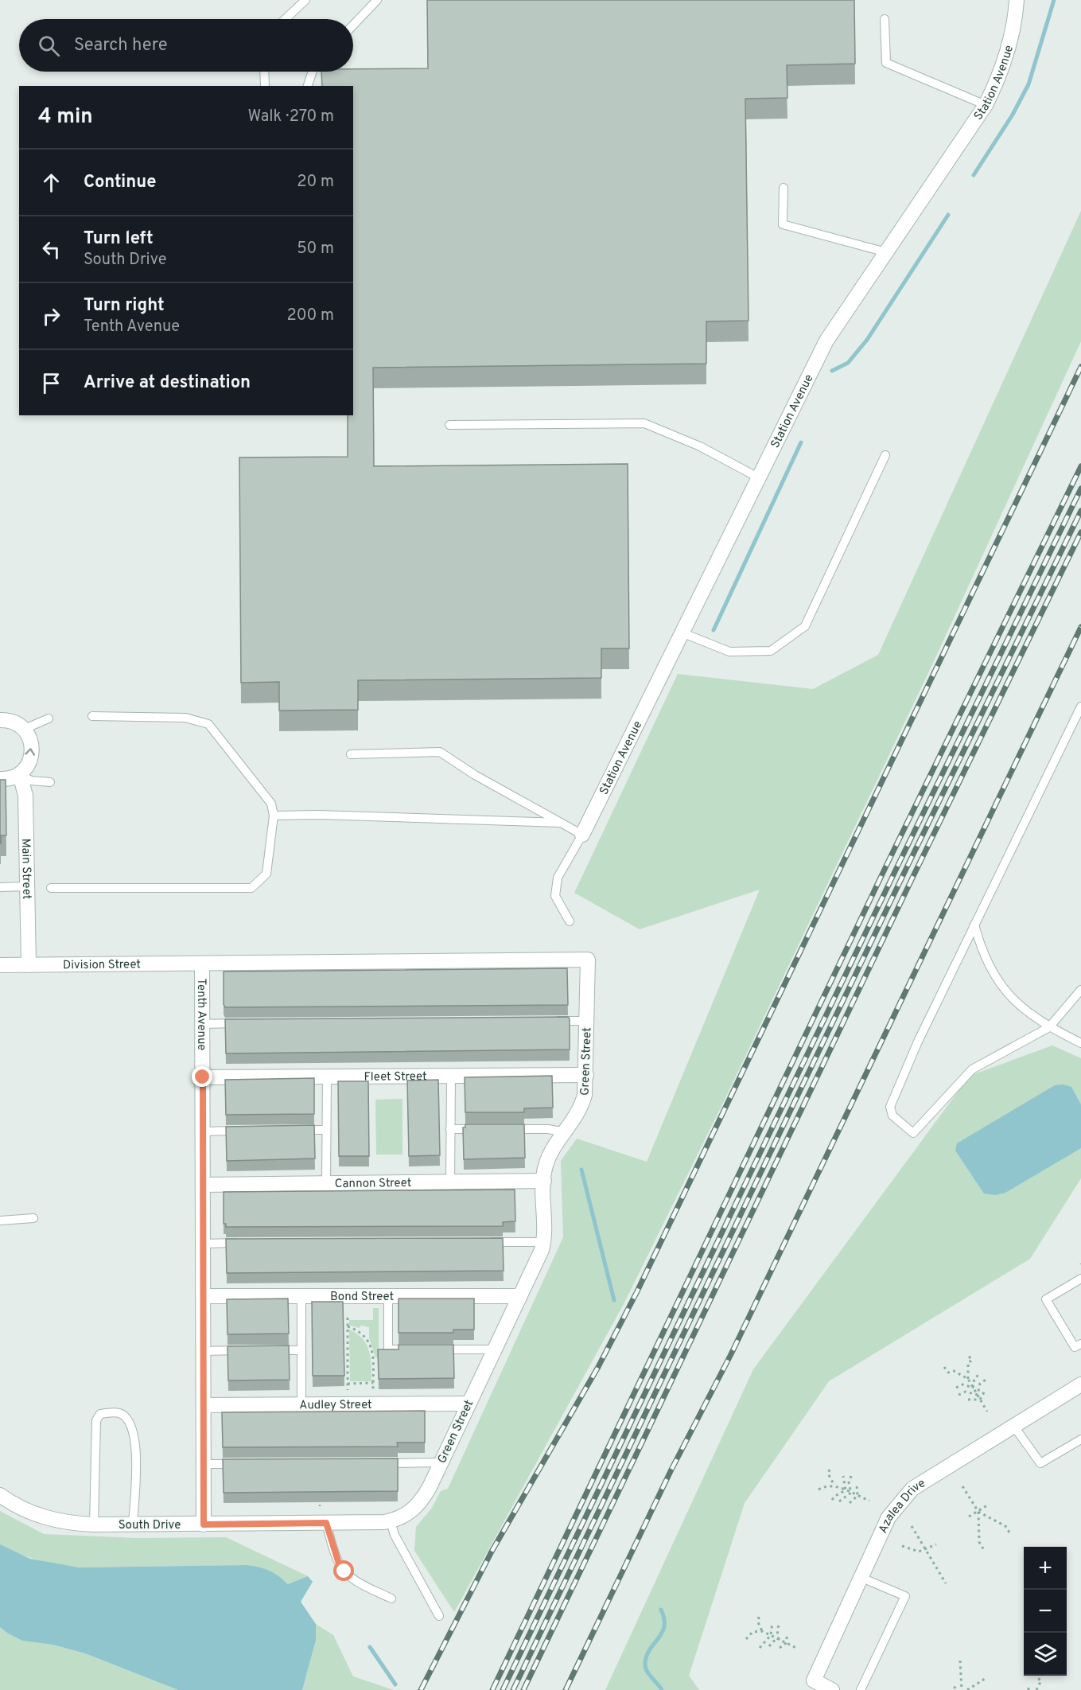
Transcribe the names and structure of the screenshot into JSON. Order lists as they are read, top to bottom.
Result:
{
  "streets": {
    "street": [
      "Station Avenue",
      "Main Street",
      "Division Street",
      "Tenth Avenue",
      "Green Street",
      "Fleet Street",
      "Cannon Street",
      "Bond Street",
      "Audley Street",
      "Azalea Drive",
      "South Drive"
    ]
  },
  "crossings": [
    ["Main Street", "Division Street"],
    ["Division Street", "Tenth Avenue"],
    ["Division Street", "Green Street"],
    ["Tenth Avenue", "Green Street"],
    ["Tenth Avenue", "Fleet Street"],
    ["Tenth Avenue", "Cannon Street"],
    ["Tenth Avenue", "Bond Street"],
    ["Tenth Avenue", "Audley Street"],
    ["Tenth Avenue", "South Drive"],
    ["Green Street", "Fleet Street"],
    ["Green Street", "Cannon Street"],
    ["Green Street", "Bond Street"],
    ["Green Street", "Audley Street"],
    ["Green Street", "South Drive"]
  ],
  "page": {
    "search": "Search here",
    "heading": ["4 min", "Walk · 270 m"],
    "list": [
      ["Continue", "20 m"],
      ["Turn left", "South Drive", "50 m"],
      ["Turn right", "Tenth Avenue", "200 m"],
      "Arrive at destination"
    ],
    "map_buttons": ["+", "−"]
  }
}
